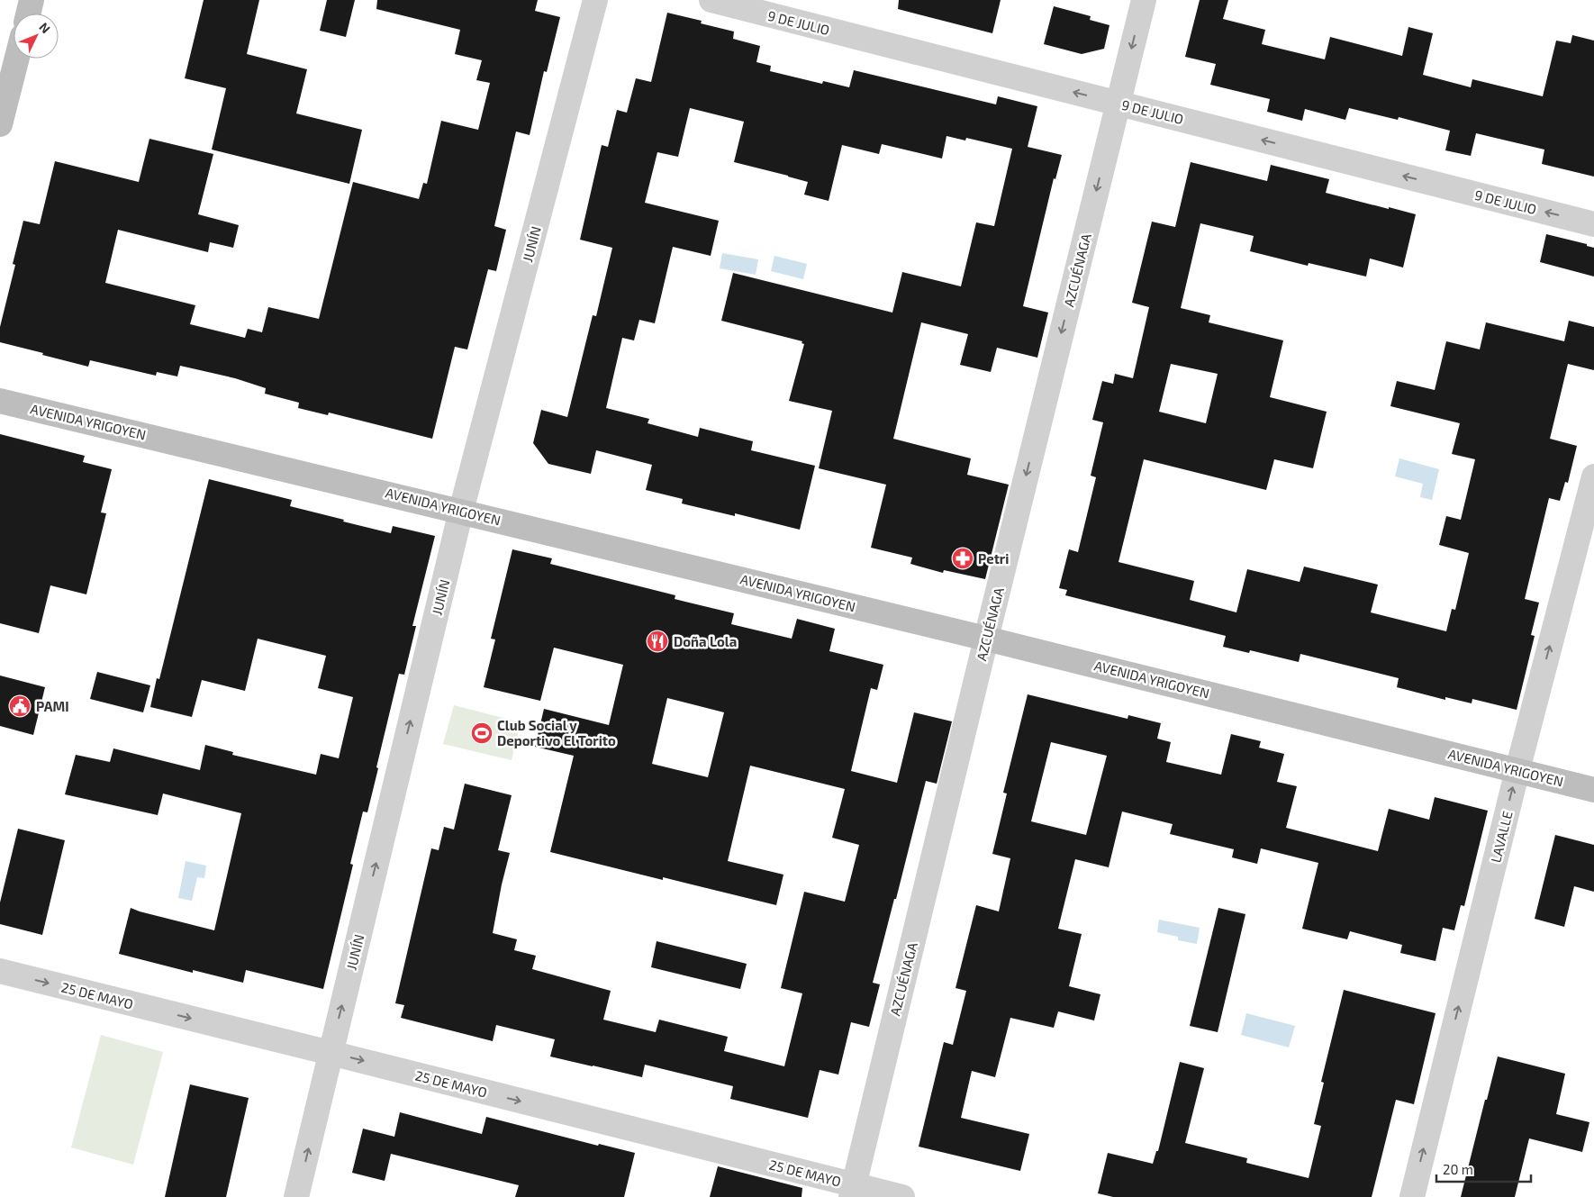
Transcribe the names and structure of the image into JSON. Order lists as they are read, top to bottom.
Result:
{
  "streets": {
    "main road": ["AVENIDA YRIGOYEN"],
    "street": [
      "9 DE JULIO",
      "JUNÍN",
      "AZCUÉNAGA",
      "LAVALLE",
      "25 DE MAYO"
    ]
  },
  "crossings": [
    ["9 DE JULIO", "AZCUÉNAGA"],
    ["JUNÍN", "AVENIDA YRIGOYEN"],
    ["JUNÍN", "25 DE MAYO"],
    ["AZCUÉNAGA", "AVENIDA YRIGOYEN"],
    ["AZCUÉNAGA", "25 DE MAYO"],
    ["AVENIDA YRIGOYEN", "LAVALLE"]
  ],
  "one_way": [
    "9 DE JULIO",
    "JUNÍN",
    "AZCUÉNAGA",
    "LAVALLE",
    "25 DE MAYO"
  ],
  "places": {
    "pharmacy": ["Petri"],
    "restaurant": ["Doña Lola"],
    "public building": ["PAMI"],
    "sports": ["Club Social y Deportivo El Torito"]
  },
  "scale_bar": "20 m",
  "north": "top right"
}
